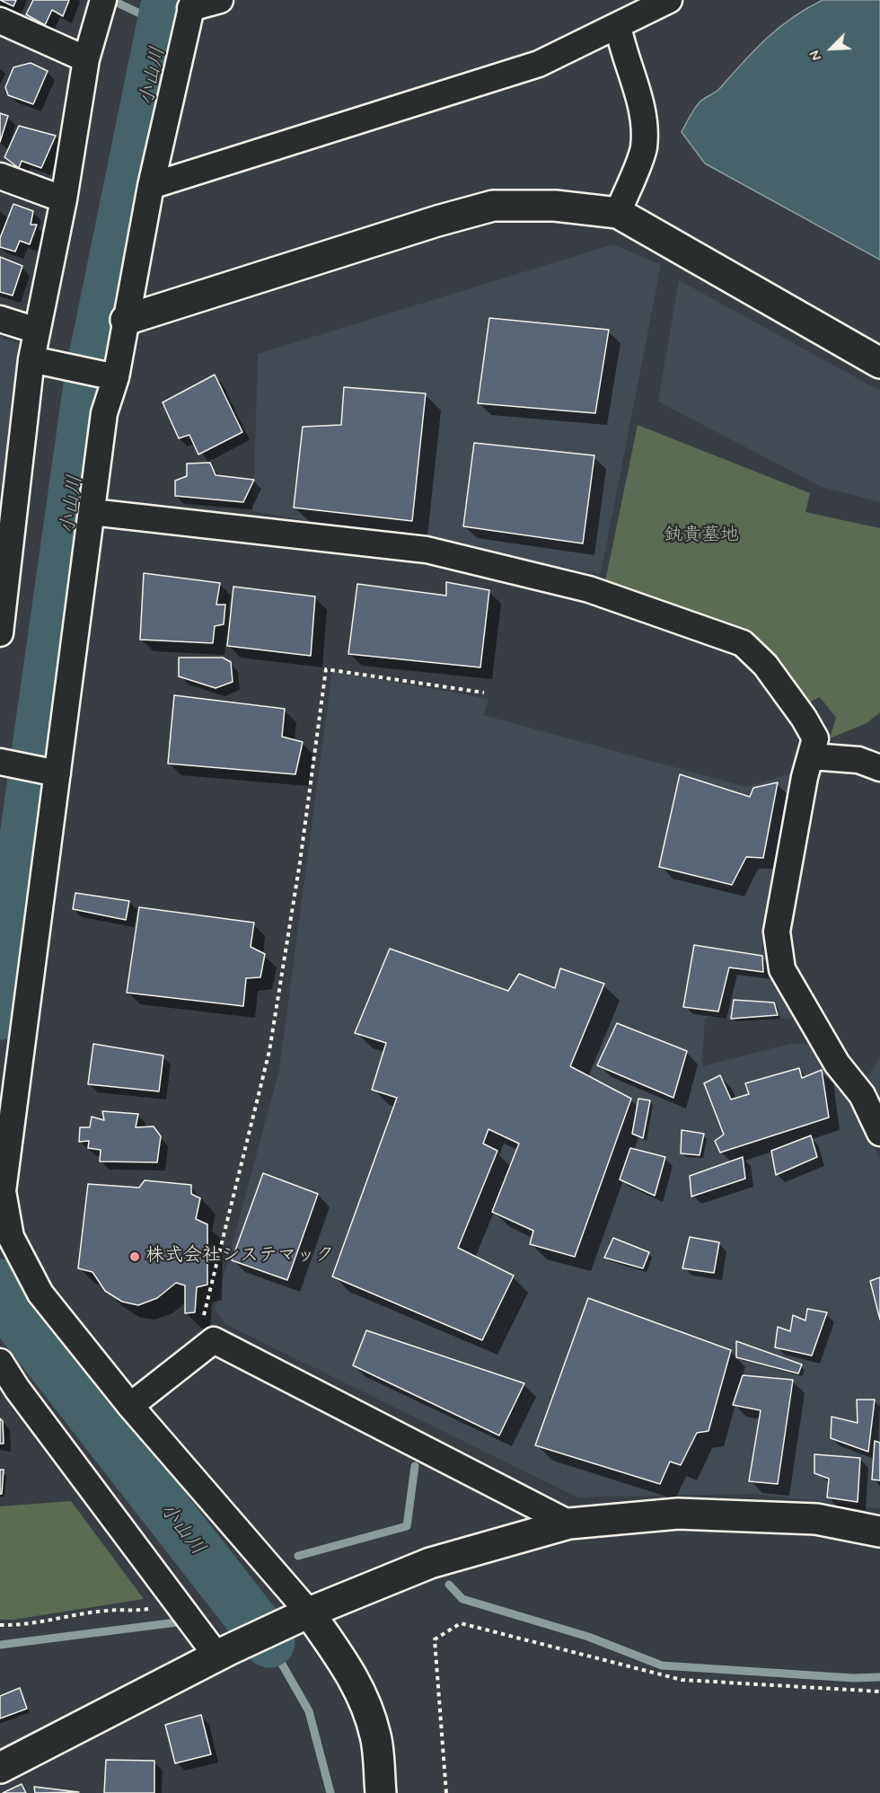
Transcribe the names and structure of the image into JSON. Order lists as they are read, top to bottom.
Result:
{
  "water": ["小山川"],
  "parks": ["釻貴墓地"],
  "places": ["株式会社システマック"],
  "north": "bottom left"
}
